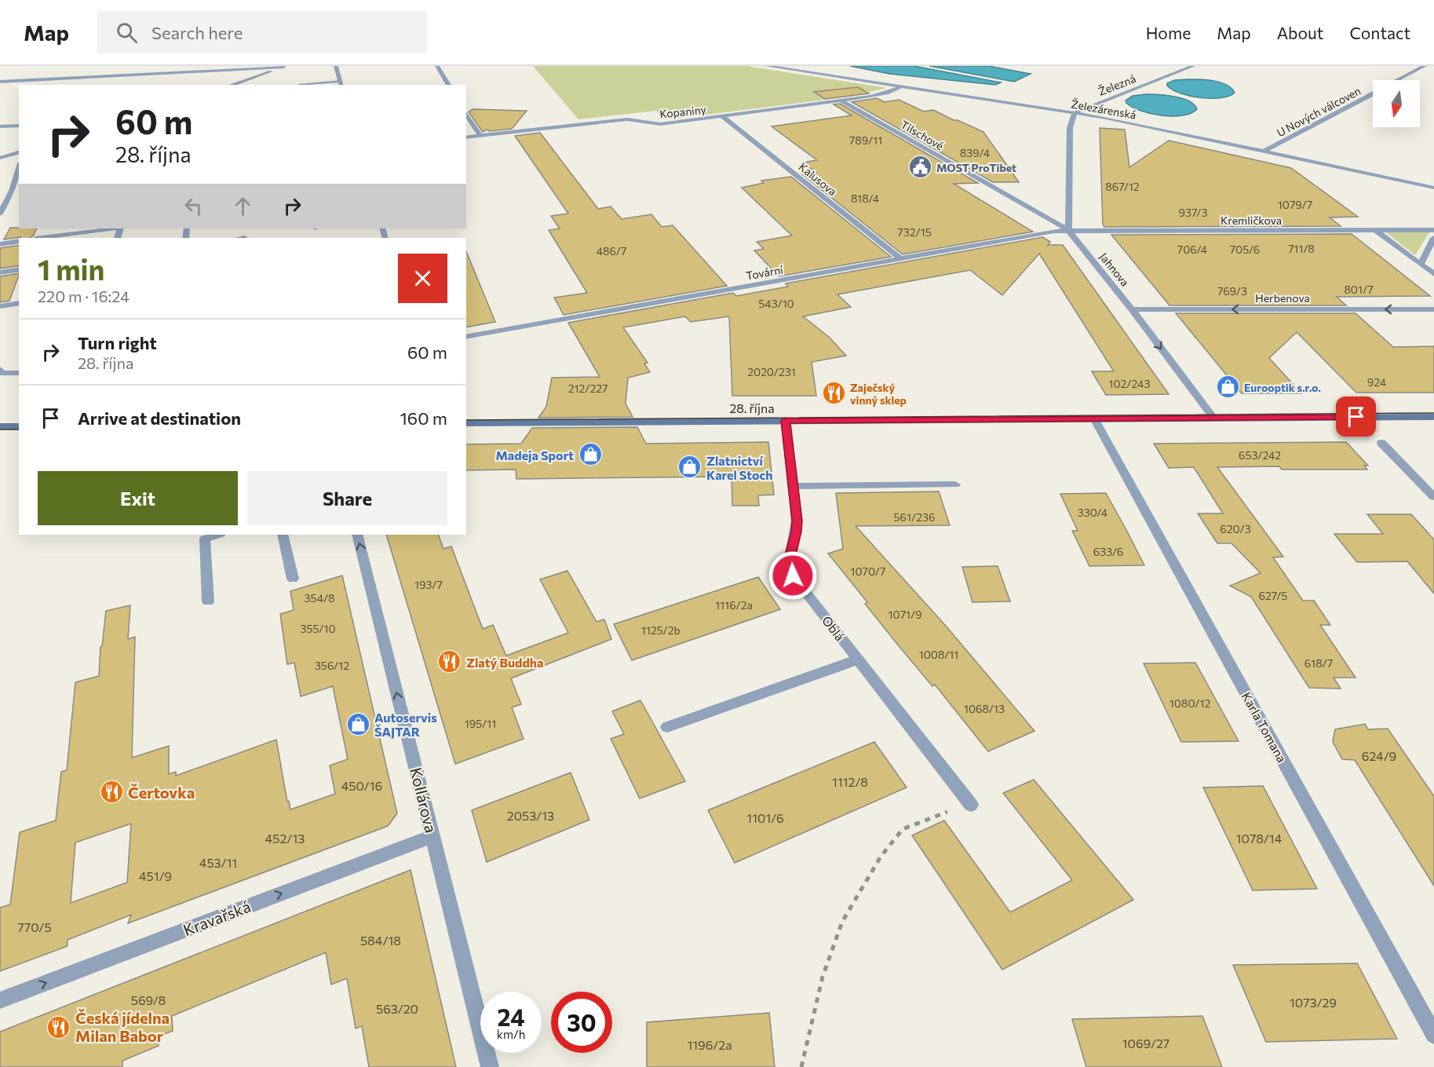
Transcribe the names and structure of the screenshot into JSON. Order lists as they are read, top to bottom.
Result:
{
  "streets": {
    "main road": ["28. října"],
    "street": [
      "Železná",
      "Železárenská",
      "Kopaniny",
      "U Nových válcoven",
      "Tilschové",
      "Kalusova",
      "Kremličkova",
      "Jahnova",
      "Tovární",
      "Herbenova",
      "Oblá",
      "Karla Tomana",
      "Kollárova",
      "Kravařská"
    ]
  },
  "crossings": [
    ["Železná", "Železárenská"],
    ["Železárenská", "Kopaniny"],
    ["Železárenská", "U Nových válcoven"],
    ["Kopaniny", "Tilschové"],
    ["Kopaniny", "Kalusova"],
    ["Tilschové", "Kremličkova"],
    ["Tilschové", "Jahnova"],
    ["Tilschové", "Tovární"],
    ["Kalusova", "Tovární"],
    ["Kremličkova", "Jahnova"],
    ["Kremličkova", "Tovární"],
    ["Jahnova", "Tovární"],
    ["Jahnova", "Herbenova"],
    ["Jahnova", "28. října"],
    ["28. října", "Oblá"],
    ["28. října", "Karla Tomana"],
    ["Kollárova", "Kravařská"]
  ],
  "one_way": [
    "Jahnova",
    "Herbenova",
    "Kollárova",
    "Kravařská"
  ],
  "places": {
    "public building": ["MOST ProTibet"],
    "shop": [
      "Eurooptik s.r.o.",
      "Madeja Sport",
      "Zlatnictví Karel Stoch",
      "Autoservis ŠAJTAR"
    ],
    "restaurant": [
      "Zaječský vinný sklep",
      "Zlatý Buddha",
      "Čertovka",
      "Česká jídelna Milan Babor"
    ]
  },
  "house_numbers": [
    "789/11",
    "839/4",
    "867/12",
    "818/4",
    "1079/7",
    "937/3",
    "732/15",
    "711/8",
    "706/4",
    "705/6",
    "486/7",
    "801/7",
    "769/3",
    "543/10",
    "2020/231",
    "924",
    "102/243",
    "212/227",
    "653/242",
    "330/4",
    "561/236",
    "620/3",
    "633/6",
    "1070/7",
    "193/7",
    "627/5",
    "354/8",
    "1116/2a",
    "1071/9",
    "355/10",
    "1125/2b",
    "1008/11",
    "618/7",
    "356/12",
    "1080/12",
    "1068/13",
    "195/11",
    "624/9",
    "1112/8",
    "450/16",
    "2053/13",
    "1101/6",
    "452/13",
    "1078/14",
    "453/11",
    "451/9",
    "770/5",
    "584/18",
    "569/8",
    "1073/29",
    "563/20",
    "1069/27",
    "1196/2a"
  ],
  "north": "bottom",
  "page": {
    "header": "Map",
    "search": "Search here",
    "nav": [
      "Home",
      "Map",
      "About",
      "Contact"
    ],
    "turn": ["60 m", "28. října"],
    "heading": ["1 min", "220 m · 16:24"],
    "list": [
      {
        "name": "Turn right",
        "note": "28. října",
        "value": "60 m"
      },
      {
        "name": "Arrive at destination",
        "value": "160 m"
      }
    ],
    "buttons": ["Exit", "Share"],
    "speed": "24 km/h",
    "limit": "30"
  }
}
